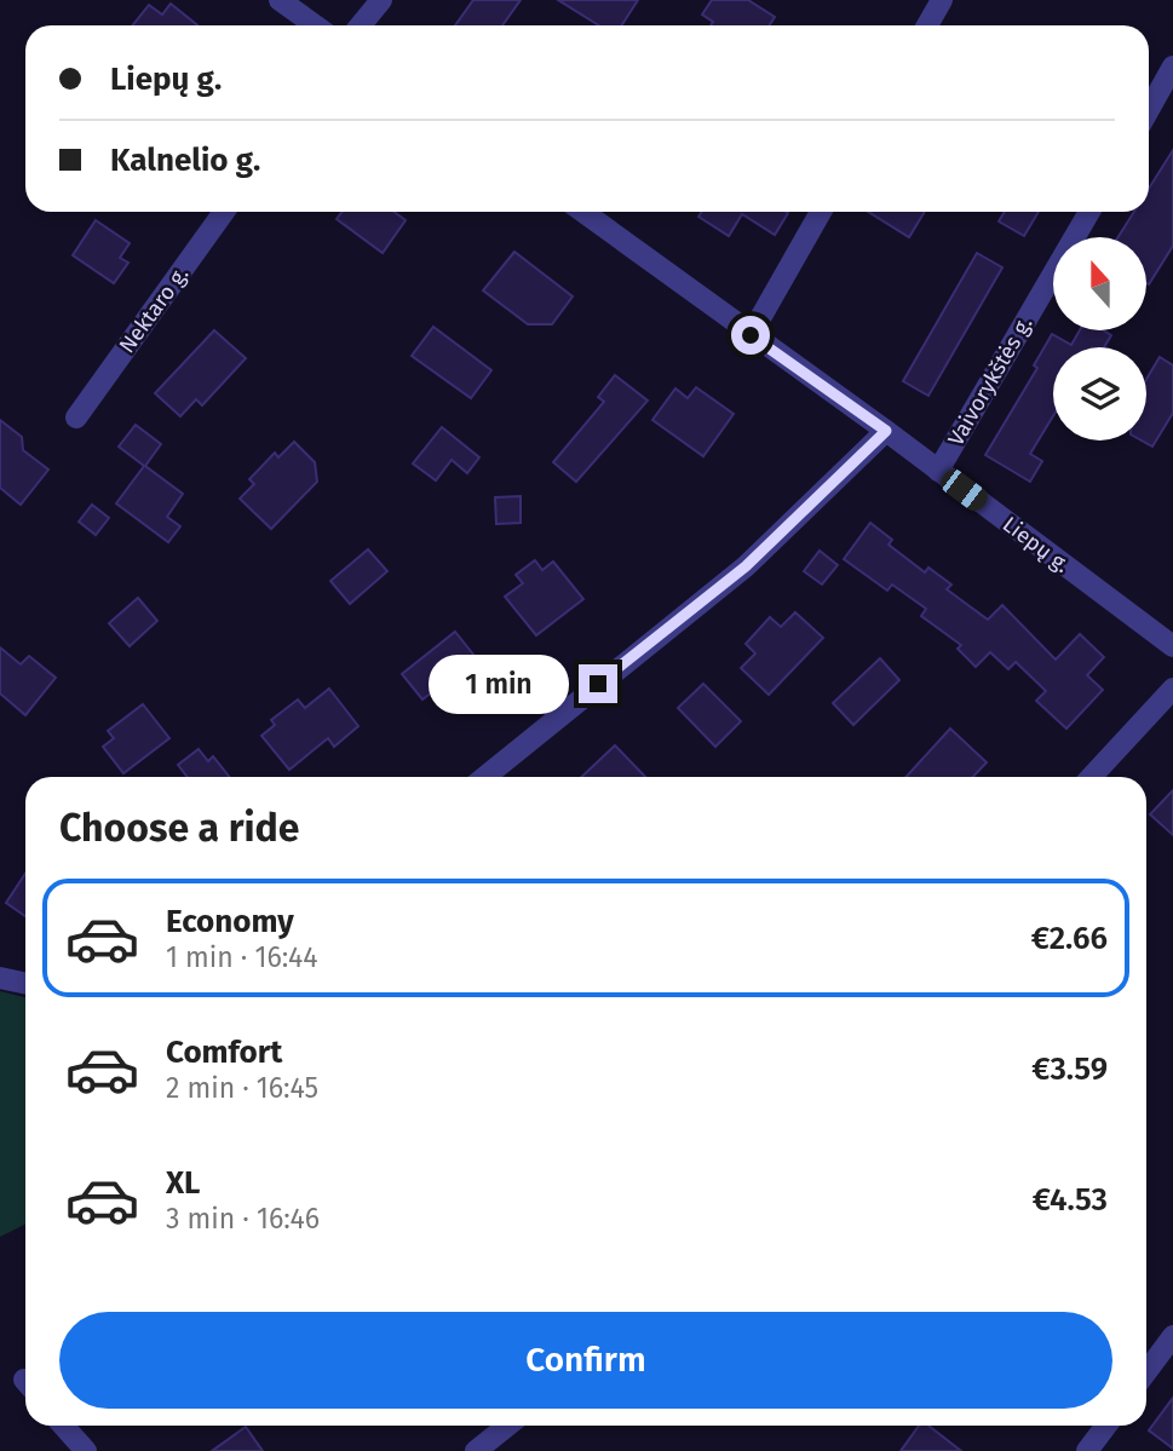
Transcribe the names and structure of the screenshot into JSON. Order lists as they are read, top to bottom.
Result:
{
  "streets": {
    "street": ["Nektaro g.", "Vaivorykštės g.", "Liepų g."]
  },
  "crossings": [
    ["Vaivorykštės g.", "Liepų g."]
  ],
  "north": "top",
  "page": {
    "banner": ["Liepų g.", "Kalnelio g."],
    "bubble": "1 min",
    "heading": "Choose a ride",
    "list": [
      {
        "name": "Economy",
        "note": "1 min · 16:44",
        "value": "€2.66"
      },
      {
        "name": "Comfort",
        "note": "2 min · 16:45",
        "value": "€3.59"
      },
      {
        "name": "XL",
        "note": "3 min · 16:46",
        "value": "€4.53"
      }
    ],
    "buttons": "Confirm"
  }
}
